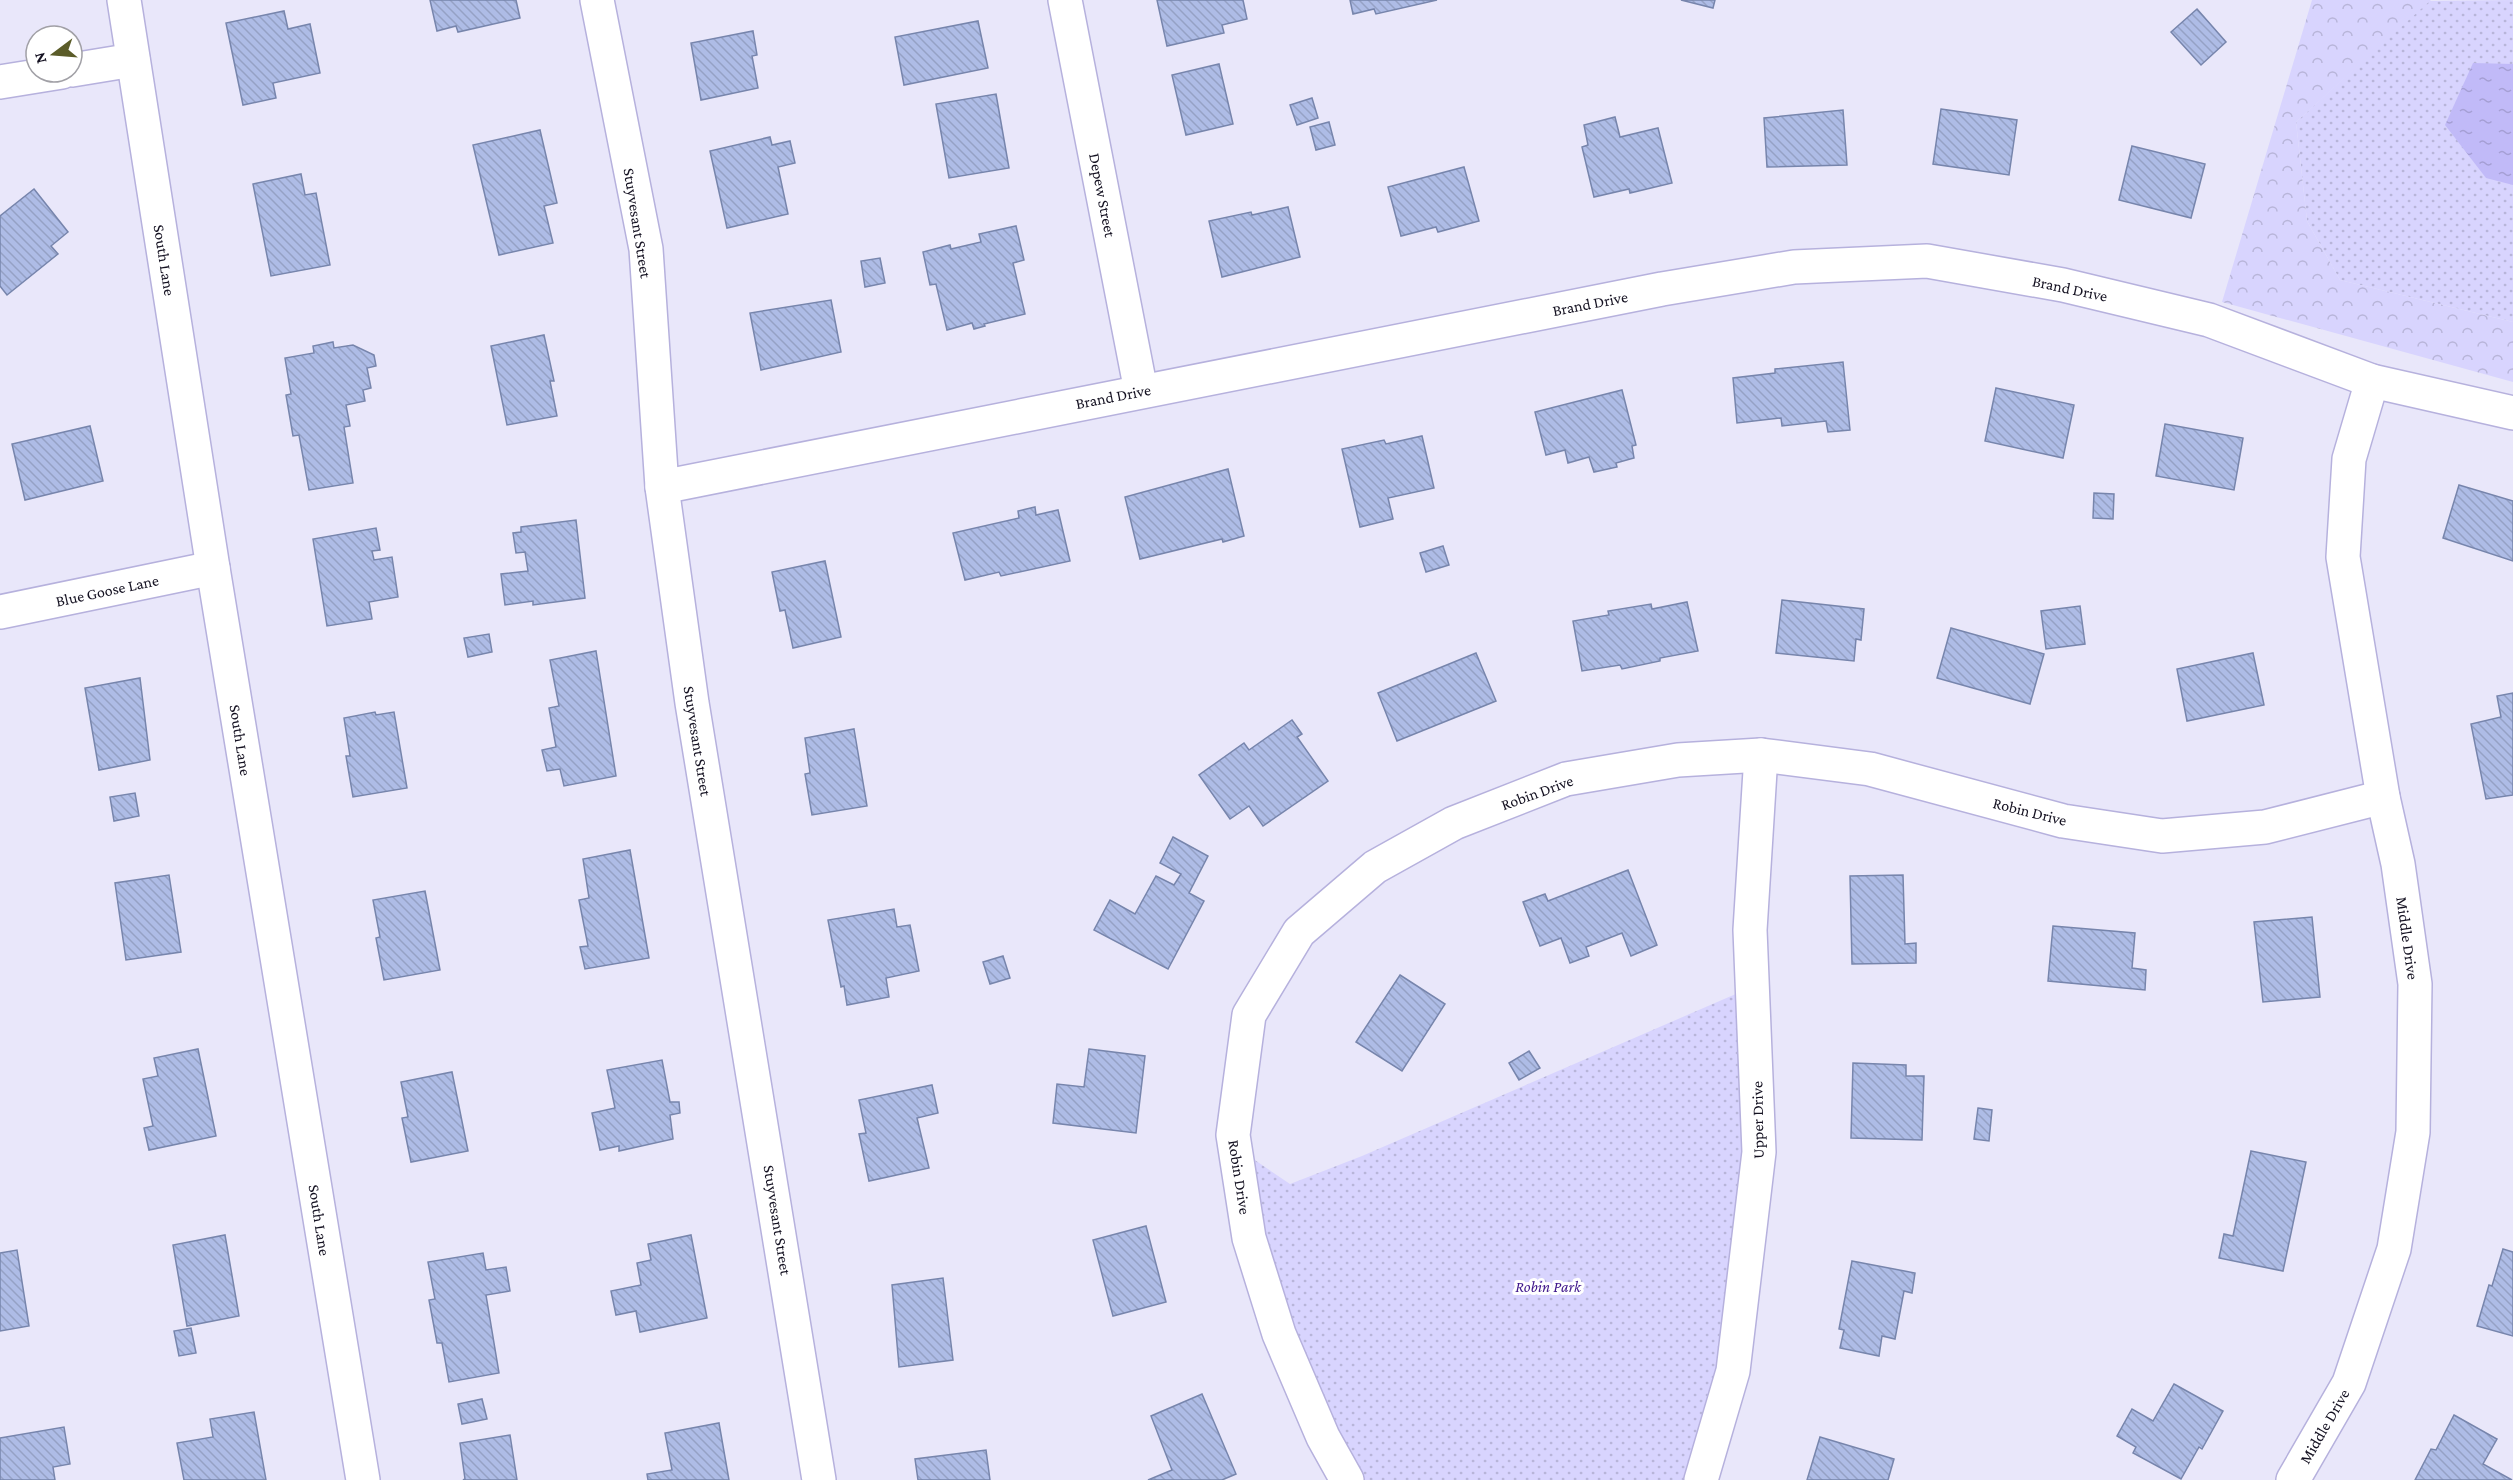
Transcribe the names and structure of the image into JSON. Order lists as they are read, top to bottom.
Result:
{
  "streets": {
    "street": [
      "Depew Street",
      "Stuyvesant Street",
      "South Lane",
      "Brand Drive",
      "Blue Goose Lane",
      "Robin Drive",
      "Middle Drive",
      "Upper Drive"
    ]
  },
  "crossings": [
    ["Depew Street", "Brand Drive"],
    ["Stuyvesant Street", "Brand Drive"],
    ["South Lane", "Blue Goose Lane"],
    ["Brand Drive", "Middle Drive"],
    ["Robin Drive", "Middle Drive"],
    ["Robin Drive", "Upper Drive"]
  ],
  "parks": ["Robin Park"],
  "north": "left"
}
